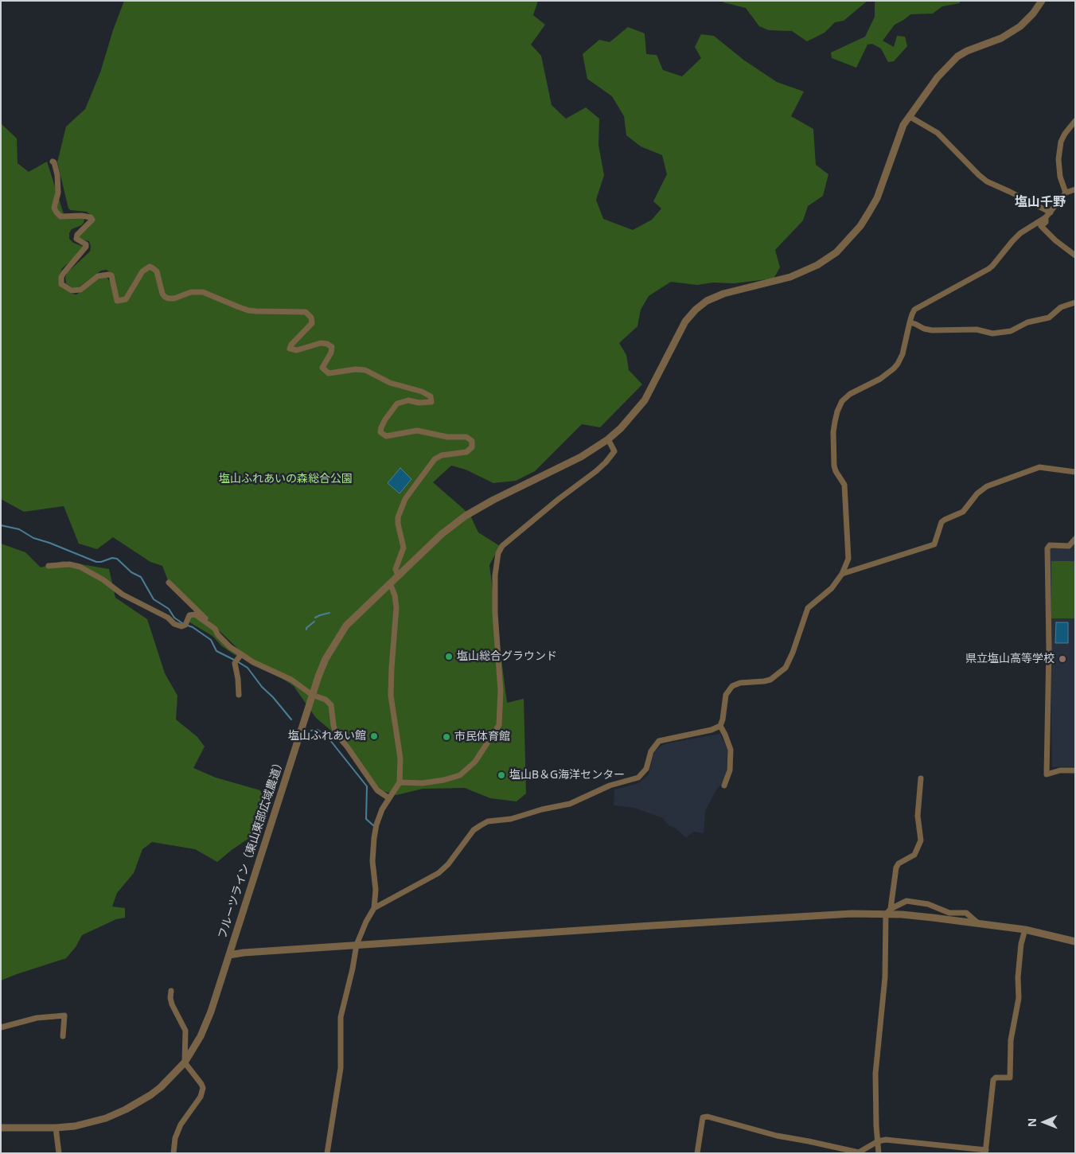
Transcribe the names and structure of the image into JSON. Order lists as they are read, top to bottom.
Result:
{
  "streets": {
    "street": ["フルーツライン（東山東部広域農道）"]
  },
  "districts": ["塩山千野"],
  "parks": ["塩山ふれあいの森総合公園"],
  "places": [
    "塩山総合グラウンド",
    "県立塩山高等学校",
    "塩山ふれあい館",
    "市民体育館",
    "塩山B＆G海洋センター"
  ],
  "north": "left"
}
